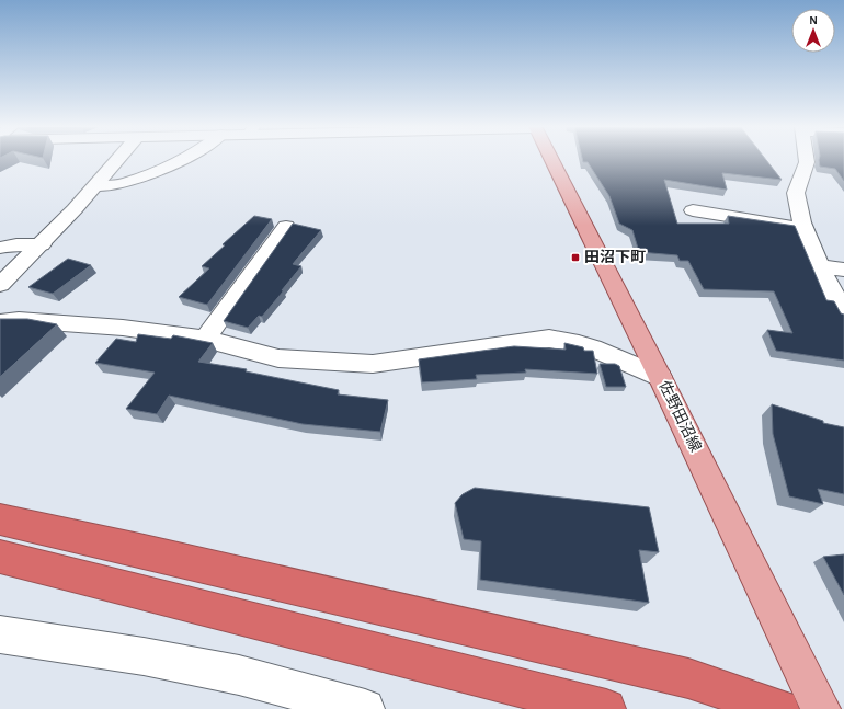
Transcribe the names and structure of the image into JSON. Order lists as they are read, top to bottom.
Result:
{
  "streets": {
    "main road": ["佐野田沼線"]
  },
  "places": {
    "transit": ["田沼下町"]
  },
  "north": "top"
}
